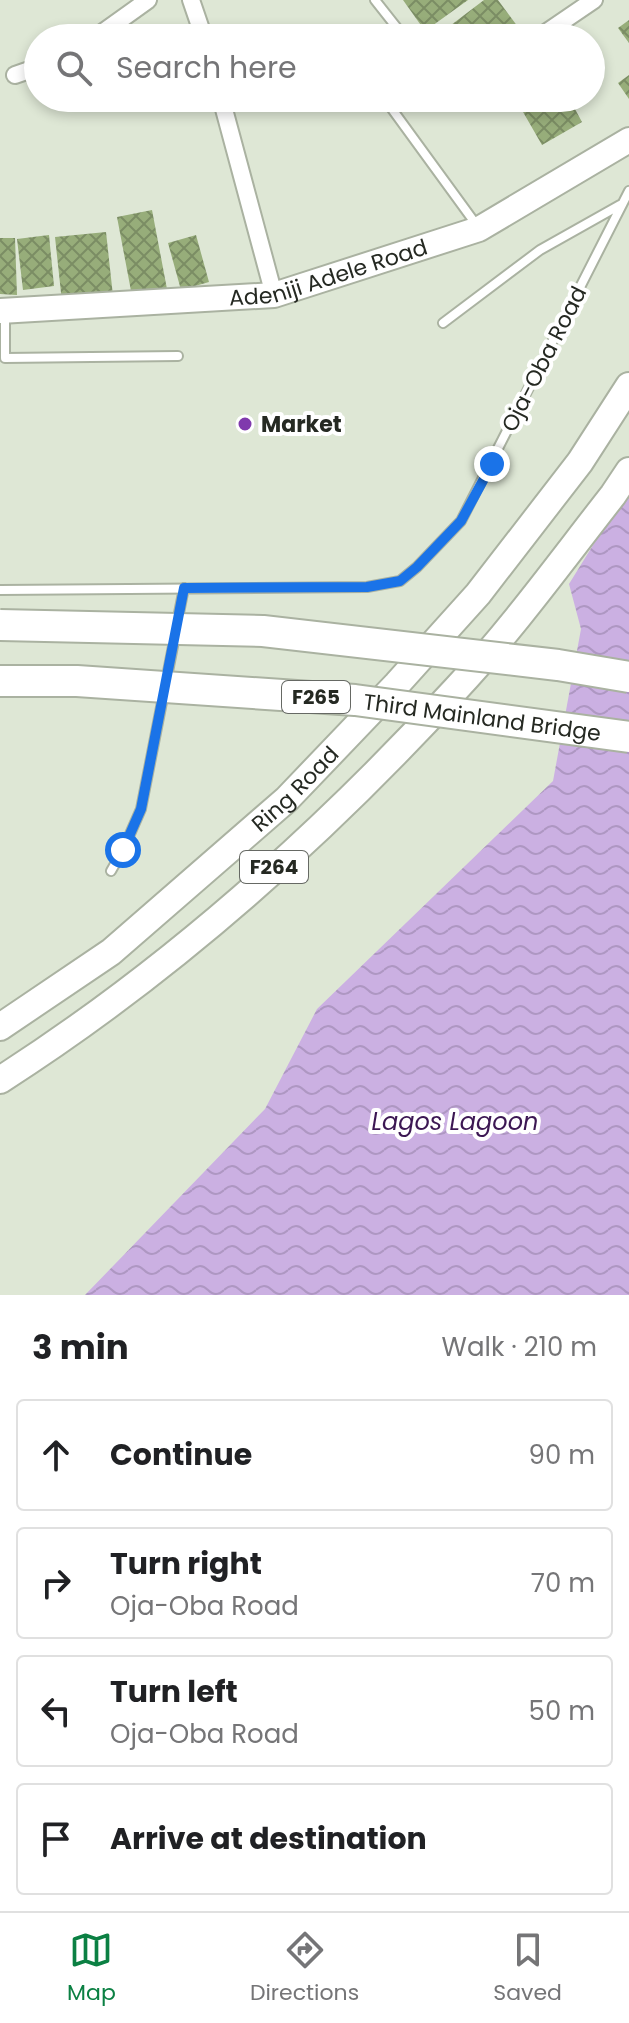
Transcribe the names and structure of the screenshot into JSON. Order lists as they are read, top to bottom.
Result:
{
  "streets": {
    "highway": ["F265", "Third Mainland Bridge"],
    "main road": ["Ring Road", "F264"],
    "street": ["Adeniji Adele Road"],
    "lane": ["Oja-Oba Road"]
  },
  "water": ["Lagos Lagoon"],
  "places": ["Market"],
  "page": {
    "search": "Search here",
    "heading": ["3 min", "Walk · 210 m"],
    "list": [
      ["Continue", "90 m"],
      ["Turn right", "Oja-Oba Road", "70 m"],
      ["Turn left", "Oja-Oba Road", "50 m"],
      "Arrive at destination"
    ],
    "nav": ["Map", "Directions", "Saved"]
  }
}
